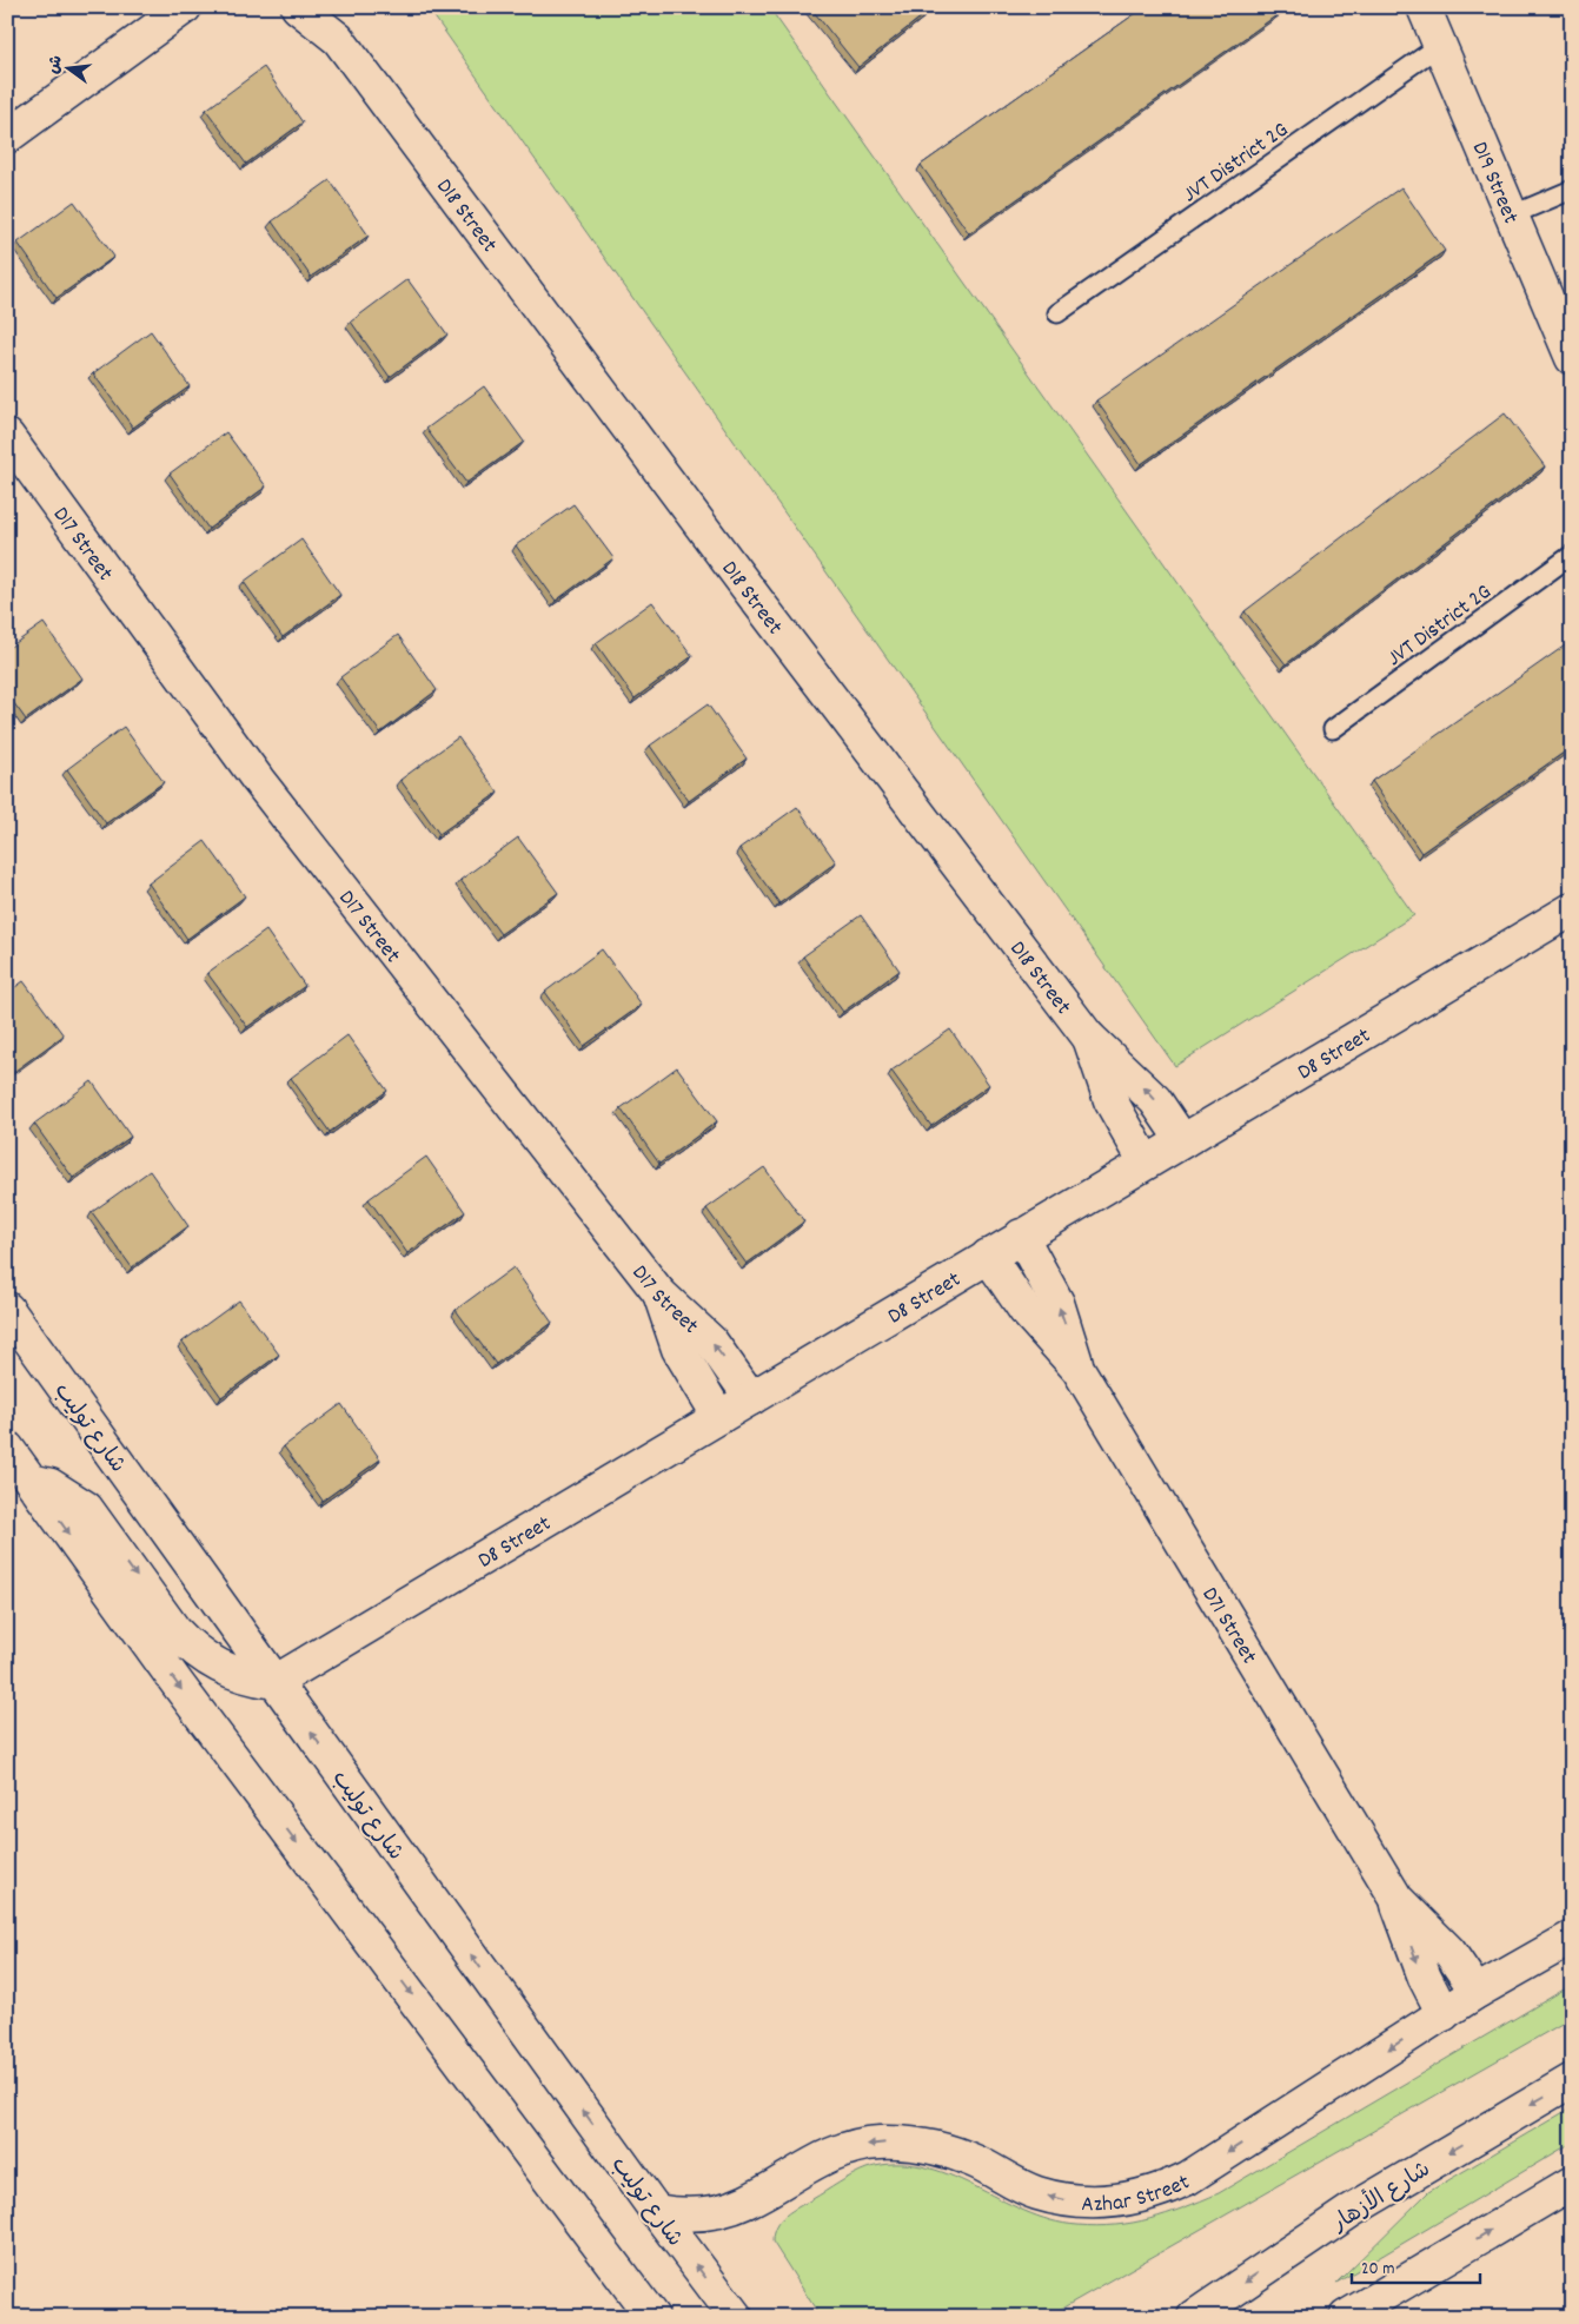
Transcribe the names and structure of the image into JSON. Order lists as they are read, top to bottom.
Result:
{
  "streets": {
    "street": [
      "D19 Street",
      "D18 Street",
      "D17 Street",
      "D8 Street",
      "شارع توليب",
      "D71 Street",
      "Azhar Street",
      "شارع الأزهار"
    ],
    "lane": ["JVT District 2G"]
  },
  "crossings": [
    ["JVT District 2G", "D19 Street"],
    ["D18 Street", "D8 Street"],
    ["D17 Street", "D8 Street"],
    ["D8 Street", "شارع توليب"],
    ["D8 Street", "D71 Street"],
    ["شارع توليب", "Azhar Street"],
    ["D71 Street", "Azhar Street"]
  ],
  "one_way": ["Azhar Street"],
  "scale_bar": "20 m",
  "north": "left"
}
